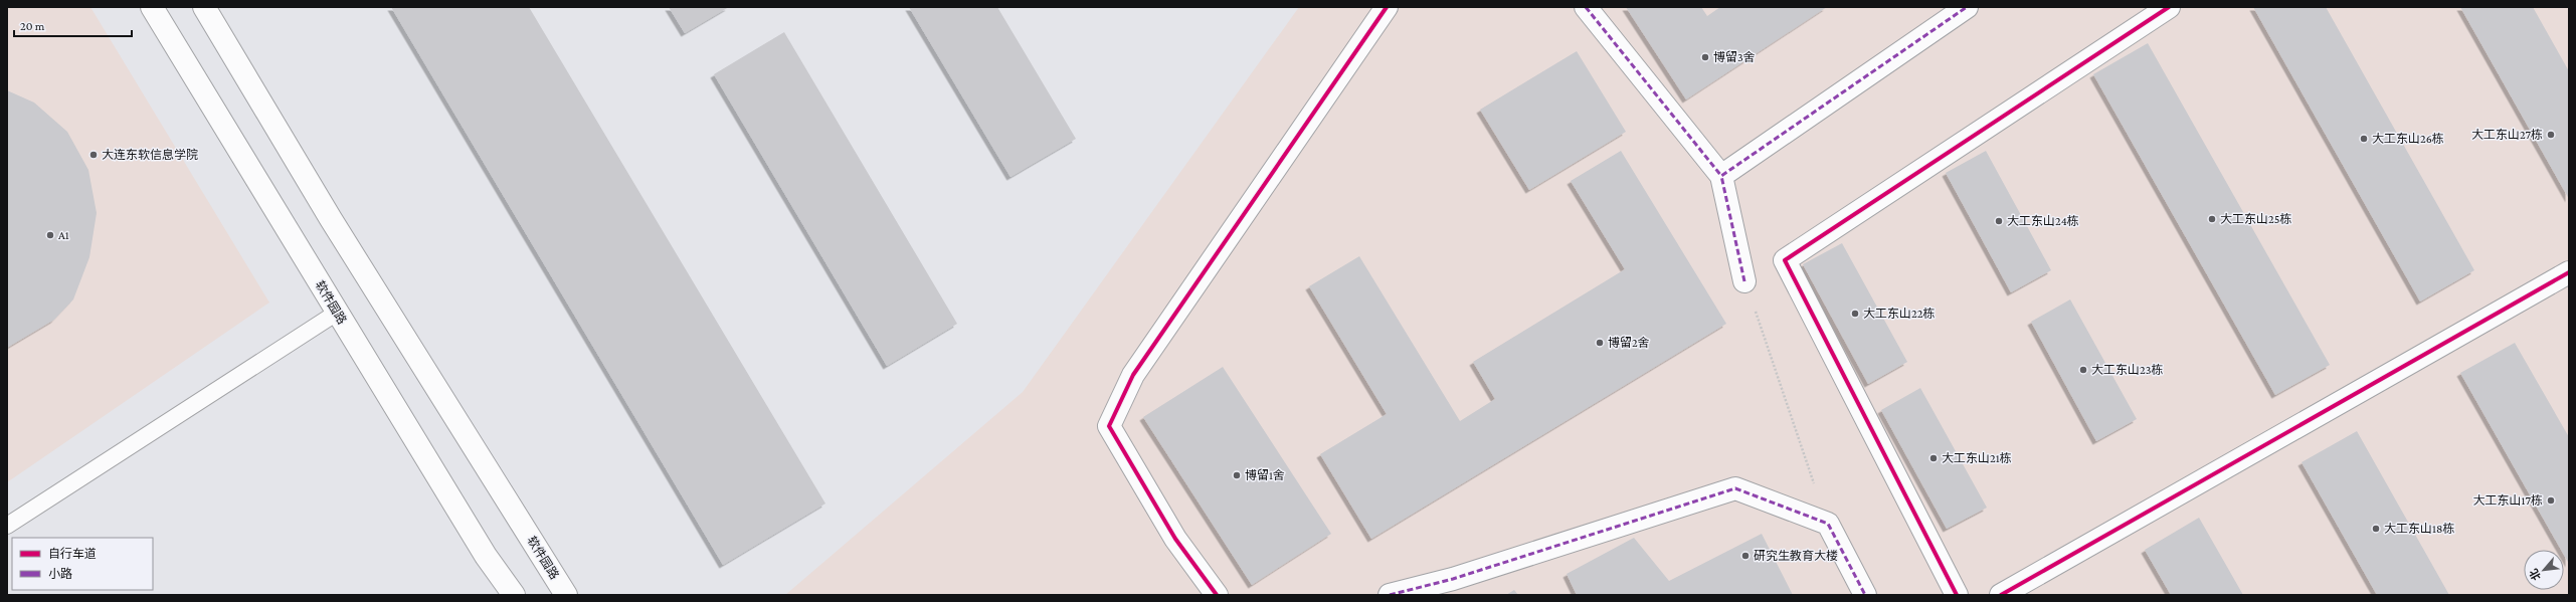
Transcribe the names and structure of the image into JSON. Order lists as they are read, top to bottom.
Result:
{
  "streets": {
    "street": ["软件园路"]
  },
  "places": [
    "博留3舍",
    "大工东山27栋",
    "大工东山26栋",
    "大连东软信息学院",
    "大工东山25栋",
    "大工东山24栋",
    "A1",
    "大工东山22栋",
    "博留2舍",
    "大工东山23栋",
    "大工东山21栋",
    "博留1舍",
    "大工东山17栋",
    "大工东山18栋",
    "研究生教育大楼"
  ],
  "legend": ["自行车道", "小路"],
  "scale_bar": "20 m",
  "north": "bottom left"
}
